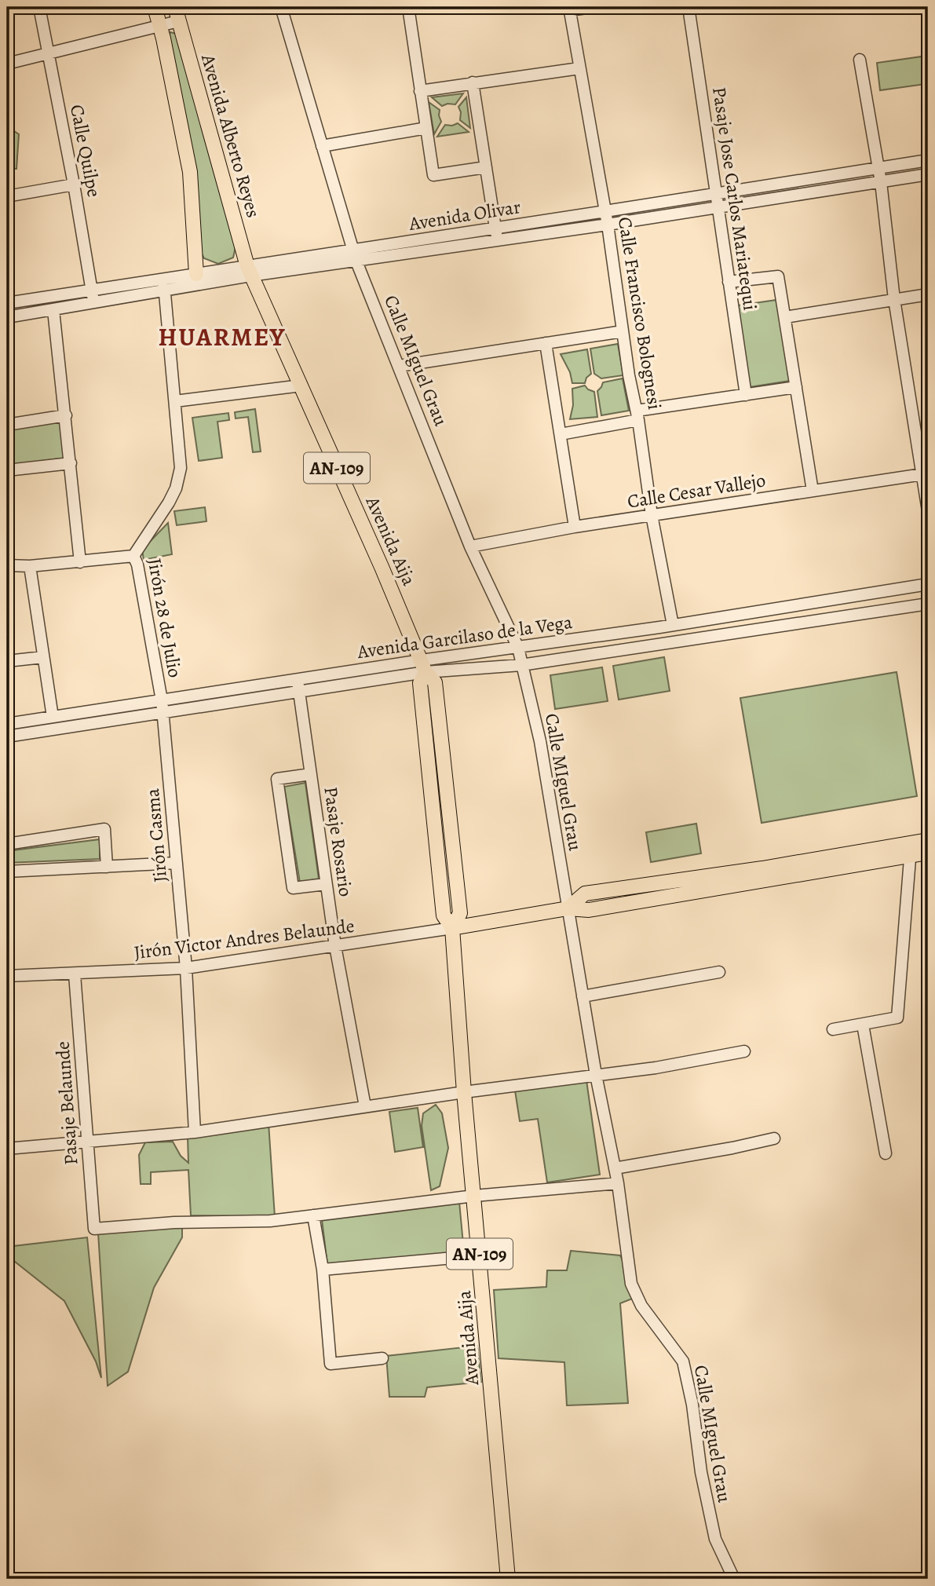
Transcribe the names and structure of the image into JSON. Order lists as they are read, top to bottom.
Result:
{
  "streets": {
    "main road": ["Avenida Alberto Reyes", "AN-109", "Avenida Aija"],
    "street": [
      "Calle Quilpe",
      "Pasaje Jose Carlos Mariatequi",
      "Avenida Olivar",
      "Calle Francisco Bolognesi",
      "Calle MIguel Grau",
      "Calle Cesar Vallejo",
      "Jirón 28 de Julio",
      "Avenida Garcilaso de la Vega",
      "Jirón Casma",
      "Pasaje Rosario",
      "Jirón Victor Andres Belaunde",
      "Pasaje Belaunde"
    ]
  },
  "crossings": [
    ["Avenida Alberto Reyes", "Avenida Olivar"],
    ["Avenida Alberto Reyes", "Avenida Aija"],
    ["Calle Quilpe", "Avenida Olivar"],
    ["Pasaje Jose Carlos Mariatequi", "Avenida Olivar"],
    ["Pasaje Jose Carlos Mariatequi", "Calle Cesar Vallejo"],
    ["Avenida Olivar", "Calle Francisco Bolognesi"],
    ["Avenida Olivar", "Calle MIguel Grau"],
    ["Avenida Olivar", "Avenida Aija"],
    ["Avenida Olivar", "Jirón 28 de Julio"],
    ["Calle Francisco Bolognesi", "Calle Cesar Vallejo"],
    ["Calle Francisco Bolognesi", "Avenida Garcilaso de la Vega"],
    ["Calle MIguel Grau", "Calle Cesar Vallejo"],
    ["Calle MIguel Grau", "Avenida Garcilaso de la Vega"],
    ["Avenida Aija", "Avenida Garcilaso de la Vega"],
    ["Avenida Aija", "Jirón Victor Andres Belaunde"],
    ["Jirón 28 de Julio", "Avenida Garcilaso de la Vega"],
    ["Jirón 28 de Julio", "Jirón Casma"],
    ["Avenida Garcilaso de la Vega", "Jirón Casma"],
    ["Avenida Garcilaso de la Vega", "Pasaje Rosario"],
    ["Jirón Casma", "Jirón Victor Andres Belaunde"],
    ["Pasaje Rosario", "Jirón Victor Andres Belaunde"],
    ["Jirón Victor Andres Belaunde", "Pasaje Belaunde"]
  ],
  "districts": ["HUARMEY"]
}
